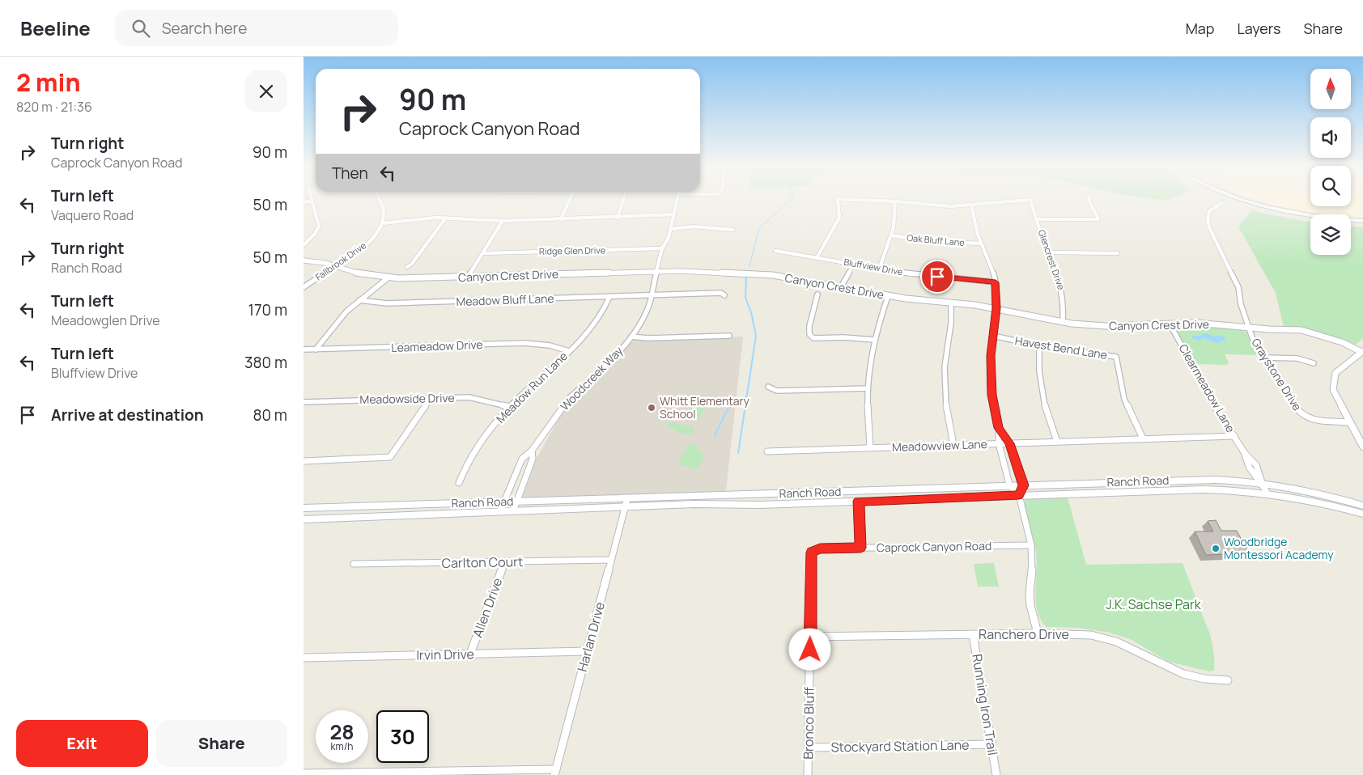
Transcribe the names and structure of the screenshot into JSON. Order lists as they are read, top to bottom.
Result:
{
  "streets": {
    "main road": ["Ranch Road"],
    "street": [
      "Oak Bluff Lane",
      "Ridge Glen Drive",
      "Glencrest Drive",
      "Fallbrook Drive",
      "Bluffview Drive",
      "Canyon Crest Drive",
      "Meadow Bluff Lane",
      "Leameadow Drive",
      "Havest Bend Lane",
      "Graystone Drive",
      "Woodcreek Way",
      "Meadow Run Lane",
      "Clearmeadow Lane",
      "Meadowside Drive",
      "Meadowview Lane",
      "Caprock Canyon Road",
      "Carlton Court",
      "Allen Drive",
      "Ranchero Drive",
      "Harlan Drive",
      "Irvin Drive",
      "Running Iron Trail",
      "Bronco Bluff",
      "Stockyard Station Lane"
    ]
  },
  "crossings": [
    ["Ridge Glen Drive", "Woodcreek Way"],
    ["Glencrest Drive", "Canyon Crest Drive"],
    ["Fallbrook Drive", "Canyon Crest Drive"],
    ["Canyon Crest Drive", "Graystone Drive"],
    ["Canyon Crest Drive", "Woodcreek Way"],
    ["Canyon Crest Drive", "Clearmeadow Lane"],
    ["Meadow Bluff Lane", "Woodcreek Way"],
    ["Meadow Bluff Lane", "Meadow Run Lane"],
    ["Leameadow Drive", "Meadow Run Lane"],
    ["Havest Bend Lane", "Meadowview Lane"],
    ["Woodcreek Way", "Ranch Road"],
    ["Meadow Run Lane", "Meadowside Drive"],
    ["Clearmeadow Lane", "Meadowview Lane"],
    ["Clearmeadow Lane", "Ranch Road"],
    ["Ranch Road", "Harlan Drive"],
    ["Caprock Canyon Road", "Bronco Bluff"],
    ["Carlton Court", "Allen Drive"],
    ["Carlton Court", "Harlan Drive"],
    ["Allen Drive", "Irvin Drive"],
    ["Ranchero Drive", "Running Iron Trail"],
    ["Ranchero Drive", "Bronco Bluff"],
    ["Harlan Drive", "Irvin Drive"],
    ["Running Iron Trail", "Stockyard Station Lane"],
    ["Bronco Bluff", "Stockyard Station Lane"]
  ],
  "parks": ["J.K. Sachse Park"],
  "places": ["Whitt Elementary School", "Woodbridge Montessori Academy"],
  "north": "top",
  "page": {
    "header": "Beeline",
    "search": "Search here",
    "nav": ["Map", "Layers", "Share"],
    "heading": ["2 min", "820 m · 21:36"],
    "turn": ["90 m", "Caprock Canyon Road"],
    "list": [
      {
        "name": "Turn right",
        "note": "Caprock Canyon Road",
        "value": "90 m"
      },
      {
        "name": "Turn left",
        "note": "Vaquero Road",
        "value": "50 m"
      },
      {
        "name": "Turn right",
        "note": "Ranch Road",
        "value": "50 m"
      },
      {
        "name": "Turn left",
        "note": "Meadowglen Drive",
        "value": "170 m"
      },
      {
        "name": "Turn left",
        "note": "Bluffview Drive",
        "value": "380 m"
      },
      {
        "name": "Arrive at destination",
        "value": "80 m"
      }
    ],
    "then": "Then",
    "speed": "28 km/h",
    "limit": "30",
    "buttons": ["Exit", "Share"]
  }
}
